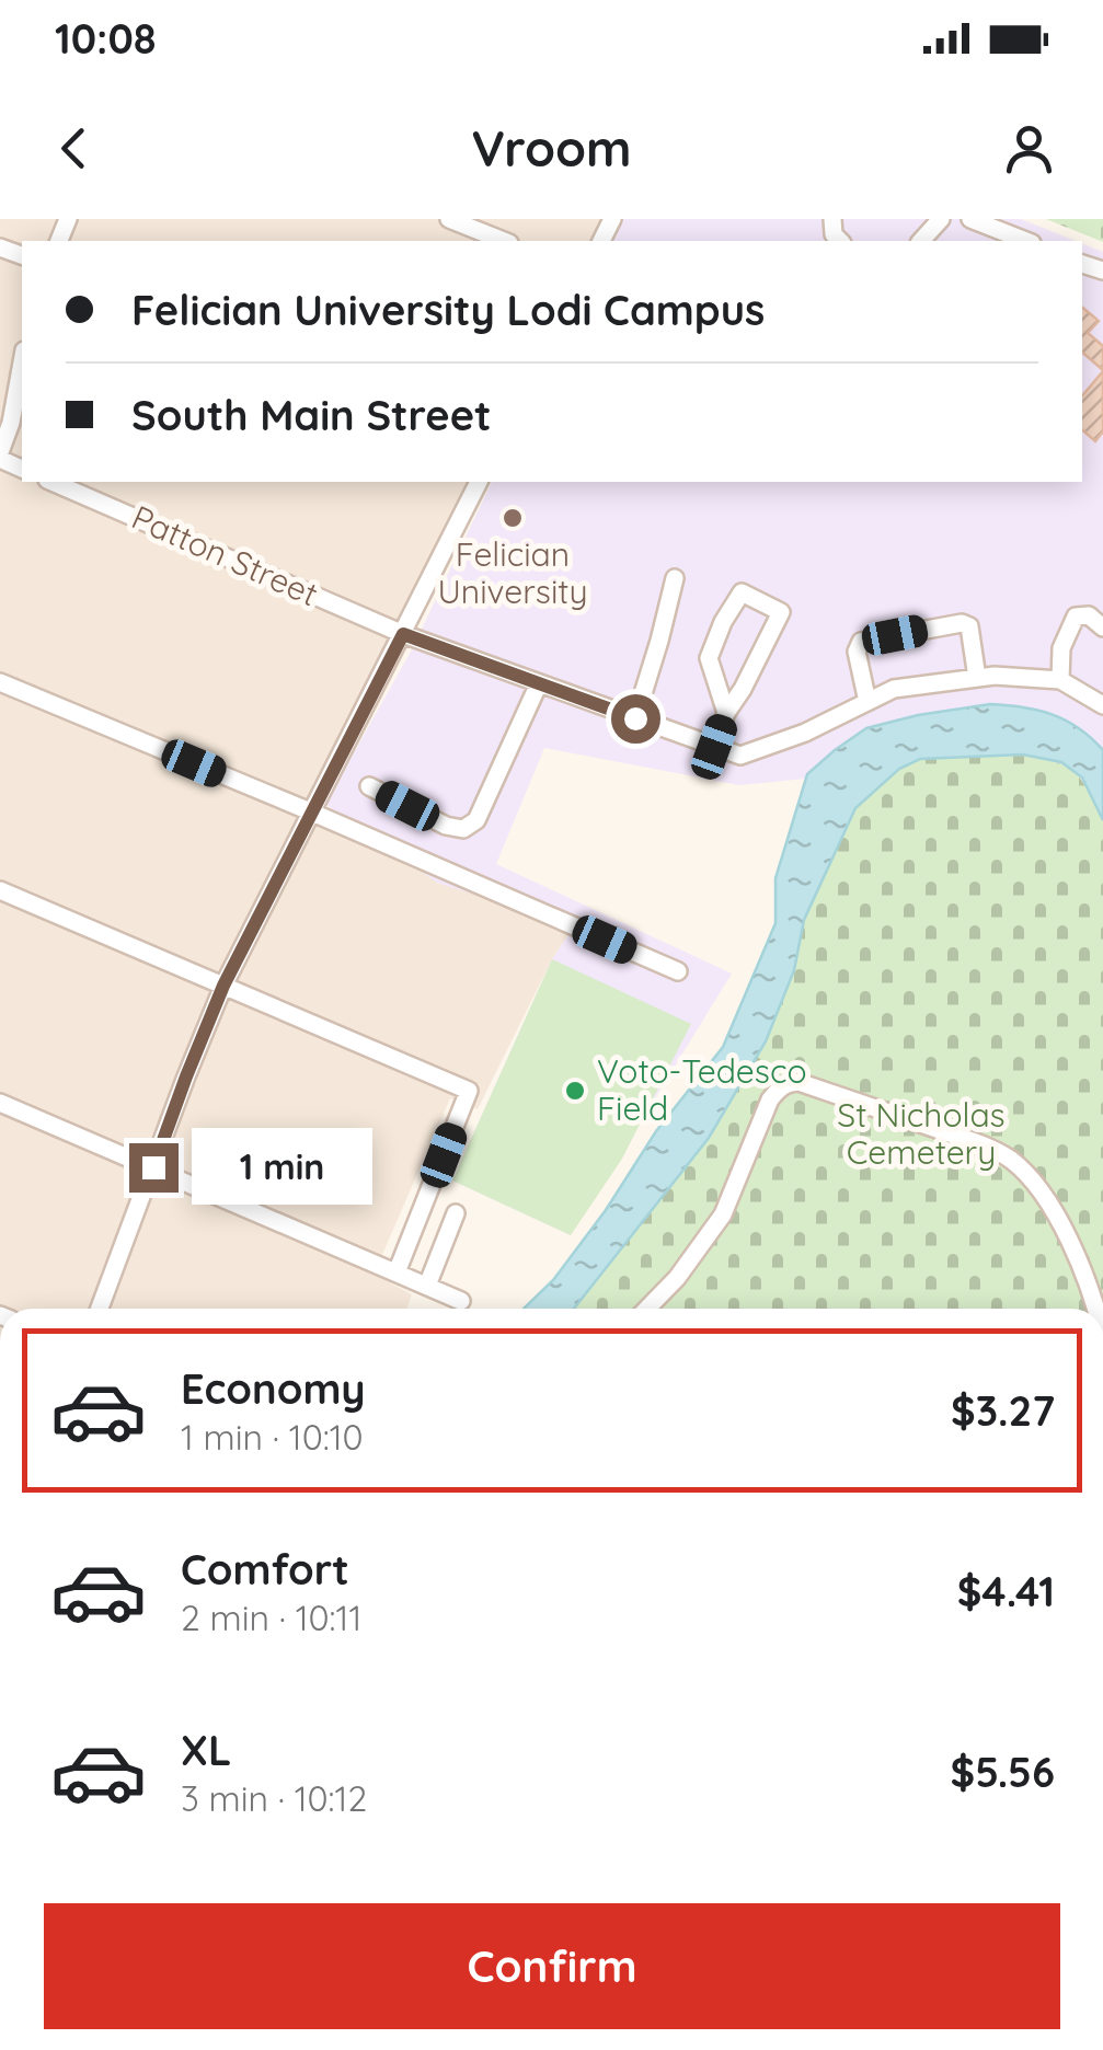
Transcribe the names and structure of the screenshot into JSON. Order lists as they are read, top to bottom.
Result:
{
  "streets": {
    "street": ["Patton Street"]
  },
  "parks": ["St Nicholas Cemetery"],
  "places": ["Felician University", "Voto-Tedesco Field"],
  "page": {
    "status": "10:08",
    "header": "Vroom",
    "banner": ["Felician University Lodi Campus", "South Main Street"],
    "bubble": "1 min",
    "list": [
      {
        "name": "Economy",
        "note": "1 min · 10:10",
        "value": "$3.27"
      },
      {
        "name": "Comfort",
        "note": "2 min · 10:11",
        "value": "$4.41"
      },
      {
        "name": "XL",
        "note": "3 min · 10:12",
        "value": "$5.56"
      }
    ],
    "buttons": "Confirm"
  }
}
